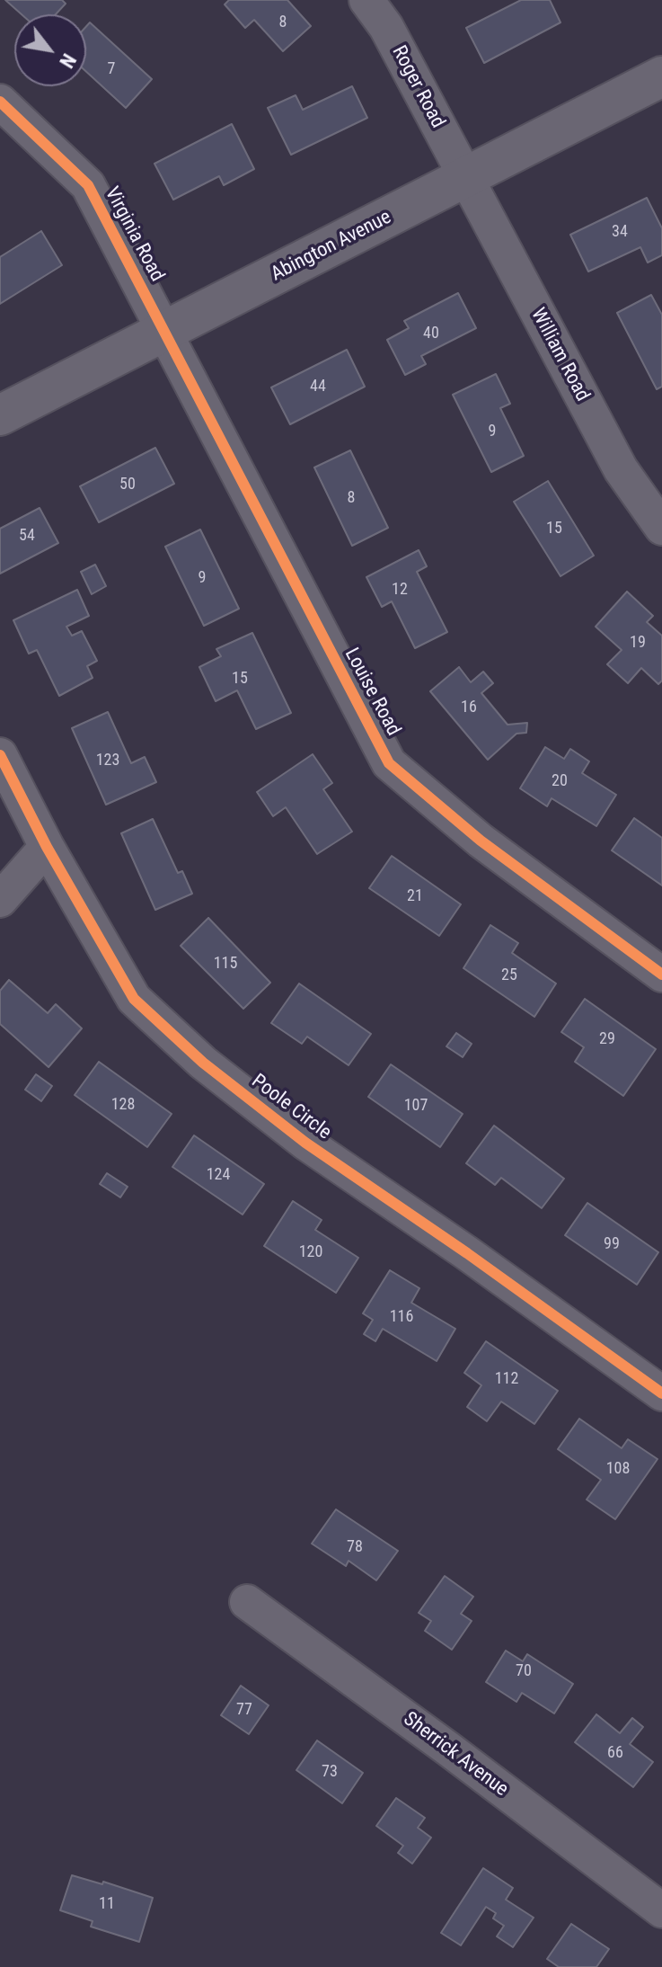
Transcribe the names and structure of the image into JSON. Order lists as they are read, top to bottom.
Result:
{
  "streets": {
    "main road": ["Abington Avenue"],
    "street": [
      "Roger Road",
      "Virginia Road",
      "William Road",
      "Louise Road",
      "Poole Circle",
      "Sherrick Avenue"
    ]
  },
  "crossings": [
    ["Roger Road", "Abington Avenue"],
    ["Roger Road", "William Road"],
    ["Virginia Road", "Abington Avenue"],
    ["Virginia Road", "Louise Road"],
    ["Abington Avenue", "William Road"],
    ["Abington Avenue", "Louise Road"]
  ],
  "house_numbers": [
    "8",
    "7",
    "34",
    "40",
    "44",
    "9",
    "50",
    "8",
    "15",
    "54",
    "9",
    "12",
    "19",
    "15",
    "16",
    "123",
    "20",
    "21",
    "115",
    "25",
    "29",
    "128",
    "107",
    "124",
    "99",
    "120",
    "116",
    "112",
    "108",
    "78",
    "70",
    "77",
    "66",
    "73",
    "11"
  ],
  "north": "bottom right"
}
